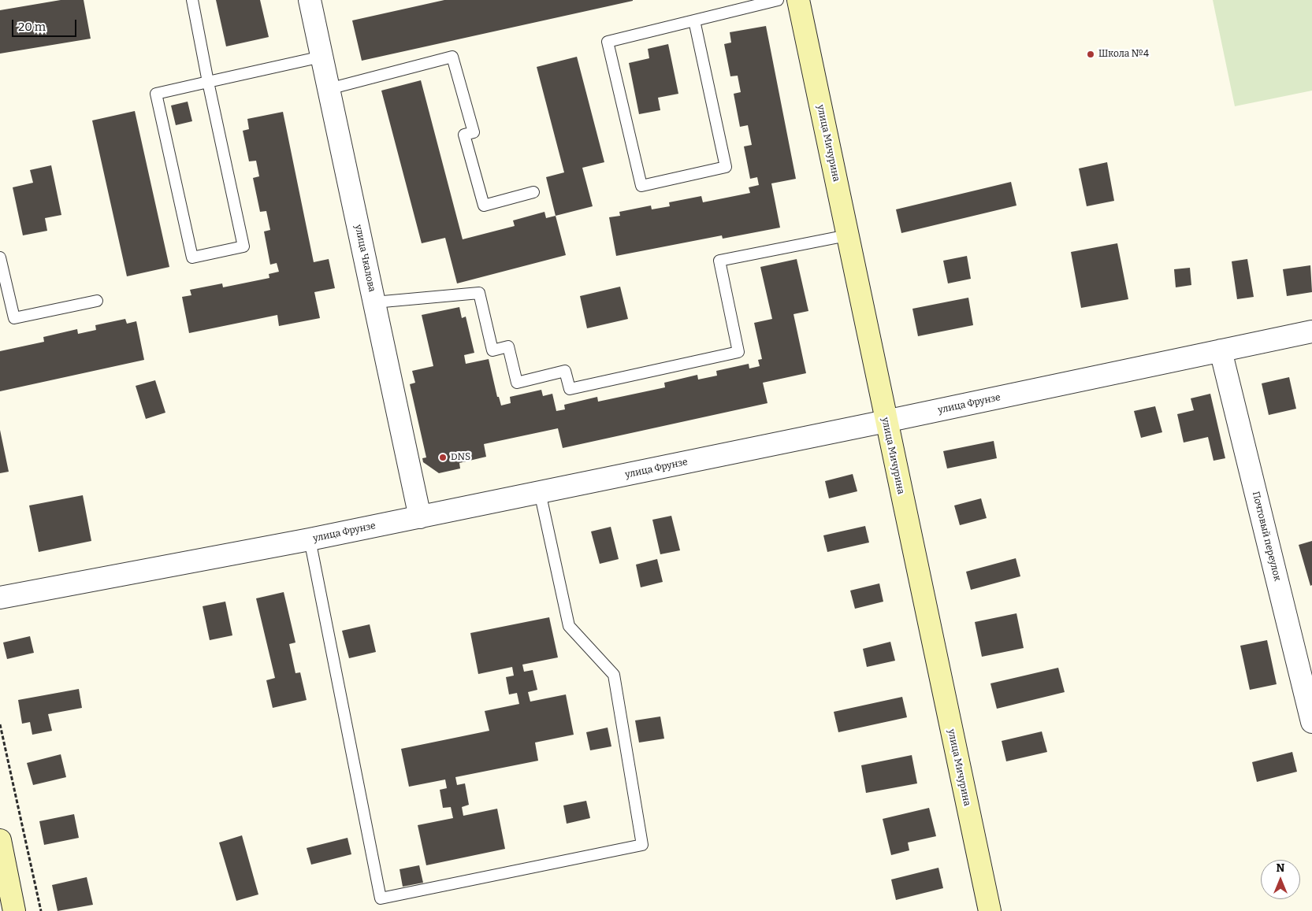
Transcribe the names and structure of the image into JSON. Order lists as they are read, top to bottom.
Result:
{
  "streets": {
    "main road": ["улица Мичурина"],
    "street": ["улица Чкалова", "улица Фрунзе", "Почтовый переулок"]
  },
  "crossings": [
    ["улица Мичурина", "улица Фрунзе"],
    ["улица Чкалова", "улица Фрунзе"],
    ["улица Фрунзе", "Почтовый переулок"]
  ],
  "places": ["Школа №4", "DNS"],
  "scale_bar": "20 m",
  "north": "top"
}
